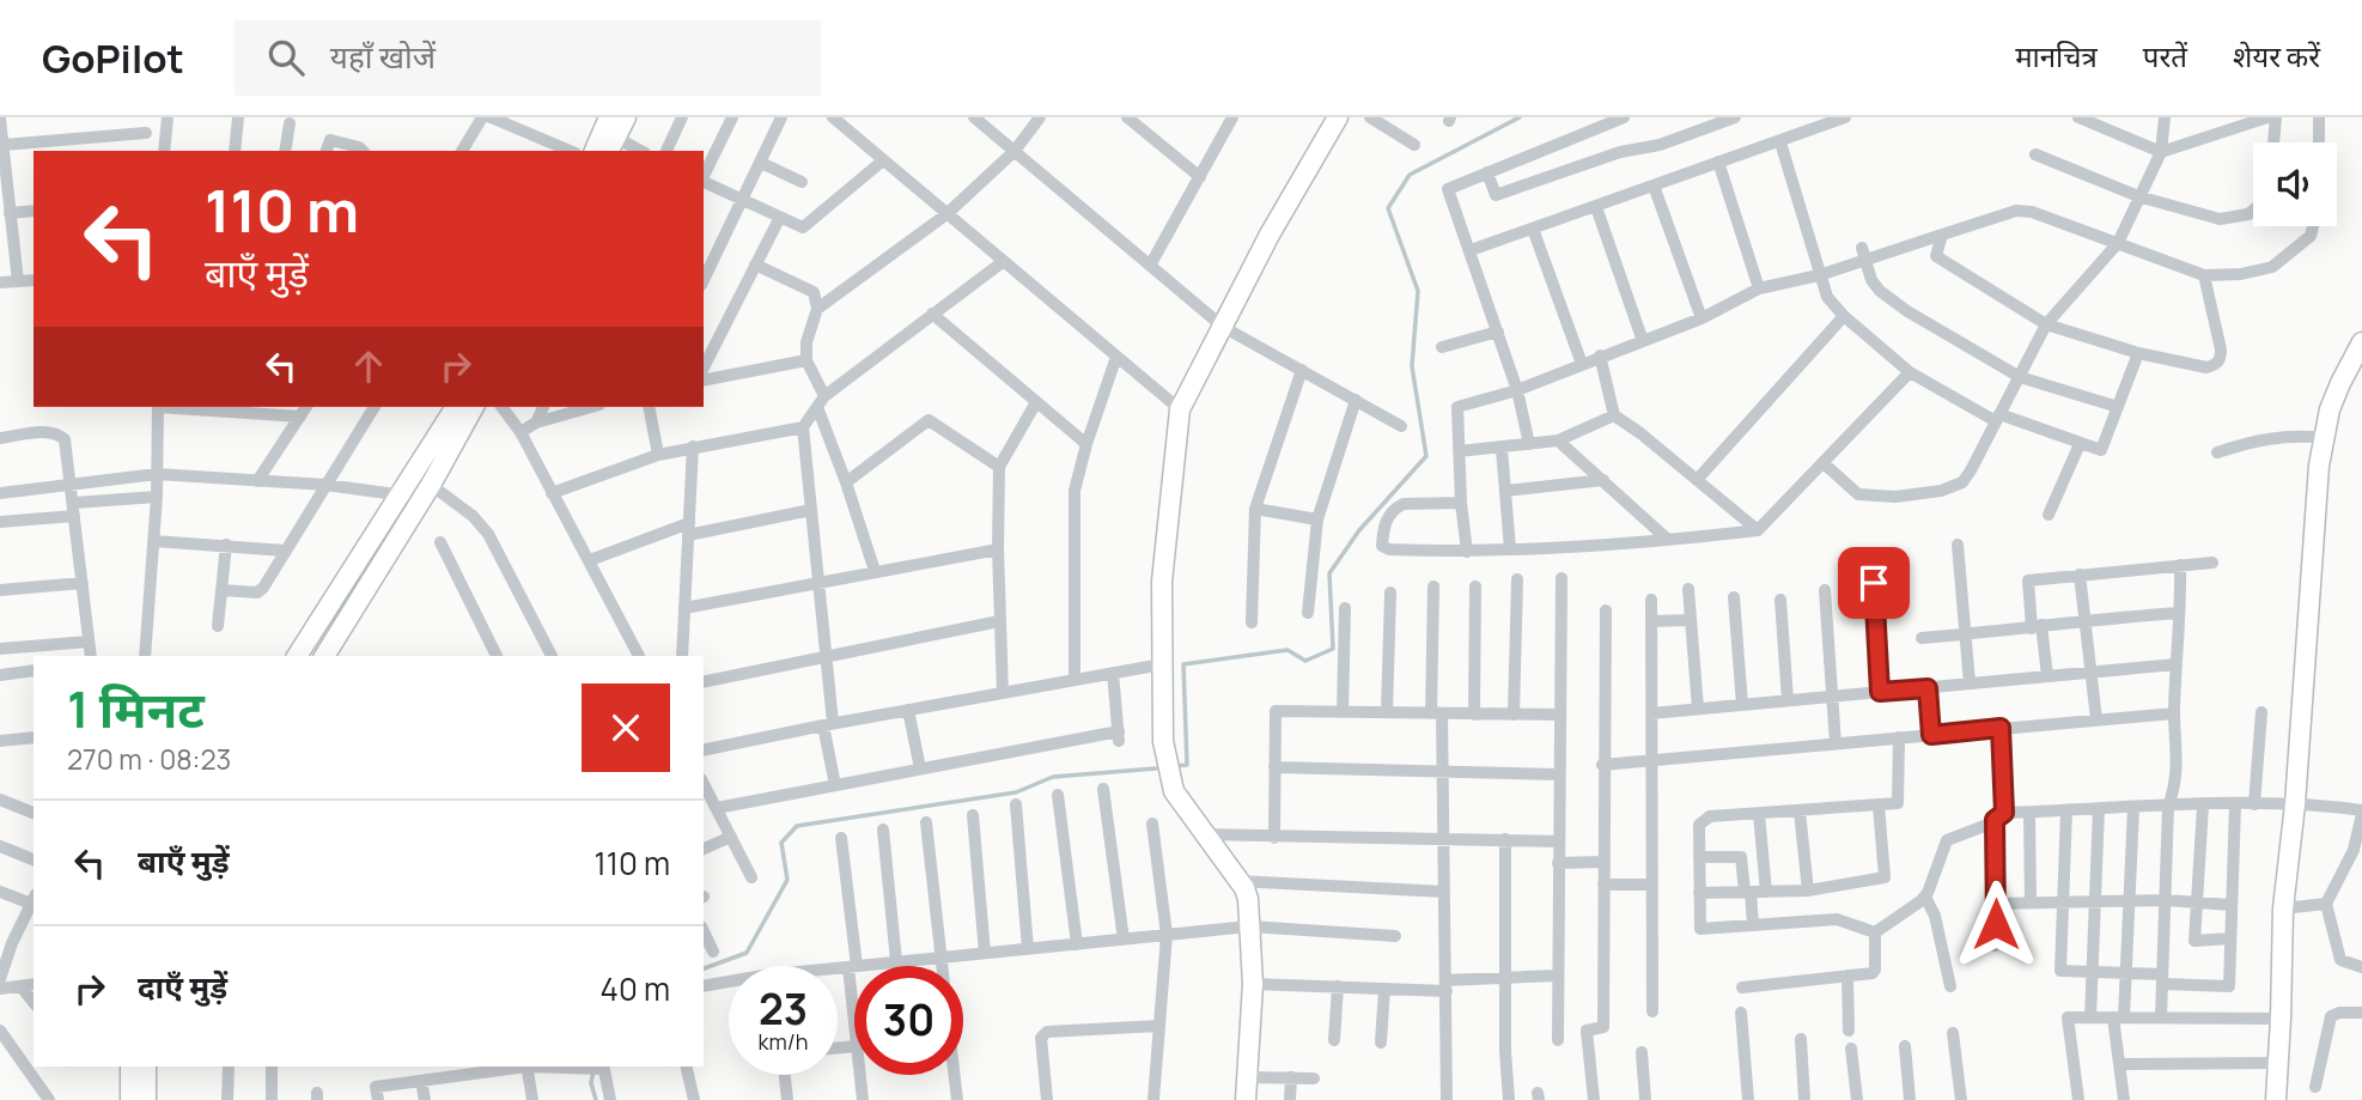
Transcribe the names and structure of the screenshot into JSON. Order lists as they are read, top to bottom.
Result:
{
  "page": {
    "header": "GoPilot",
    "search": "यहाँ खोजें",
    "nav": ["मानचित्र", "परतें", "शेयर करें"],
    "turn": ["110 m", "बाएँ मुड़ें"],
    "heading": ["1 मिनट", "270 m · 08:23"],
    "list": [
      {
        "name": "बाएँ मुड़ें",
        "value": "110 m"
      },
      {
        "name": "दाएँ मुड़ें",
        "value": "40 m"
      }
    ],
    "speed": "23 km/h",
    "limit": "30"
  }
}
